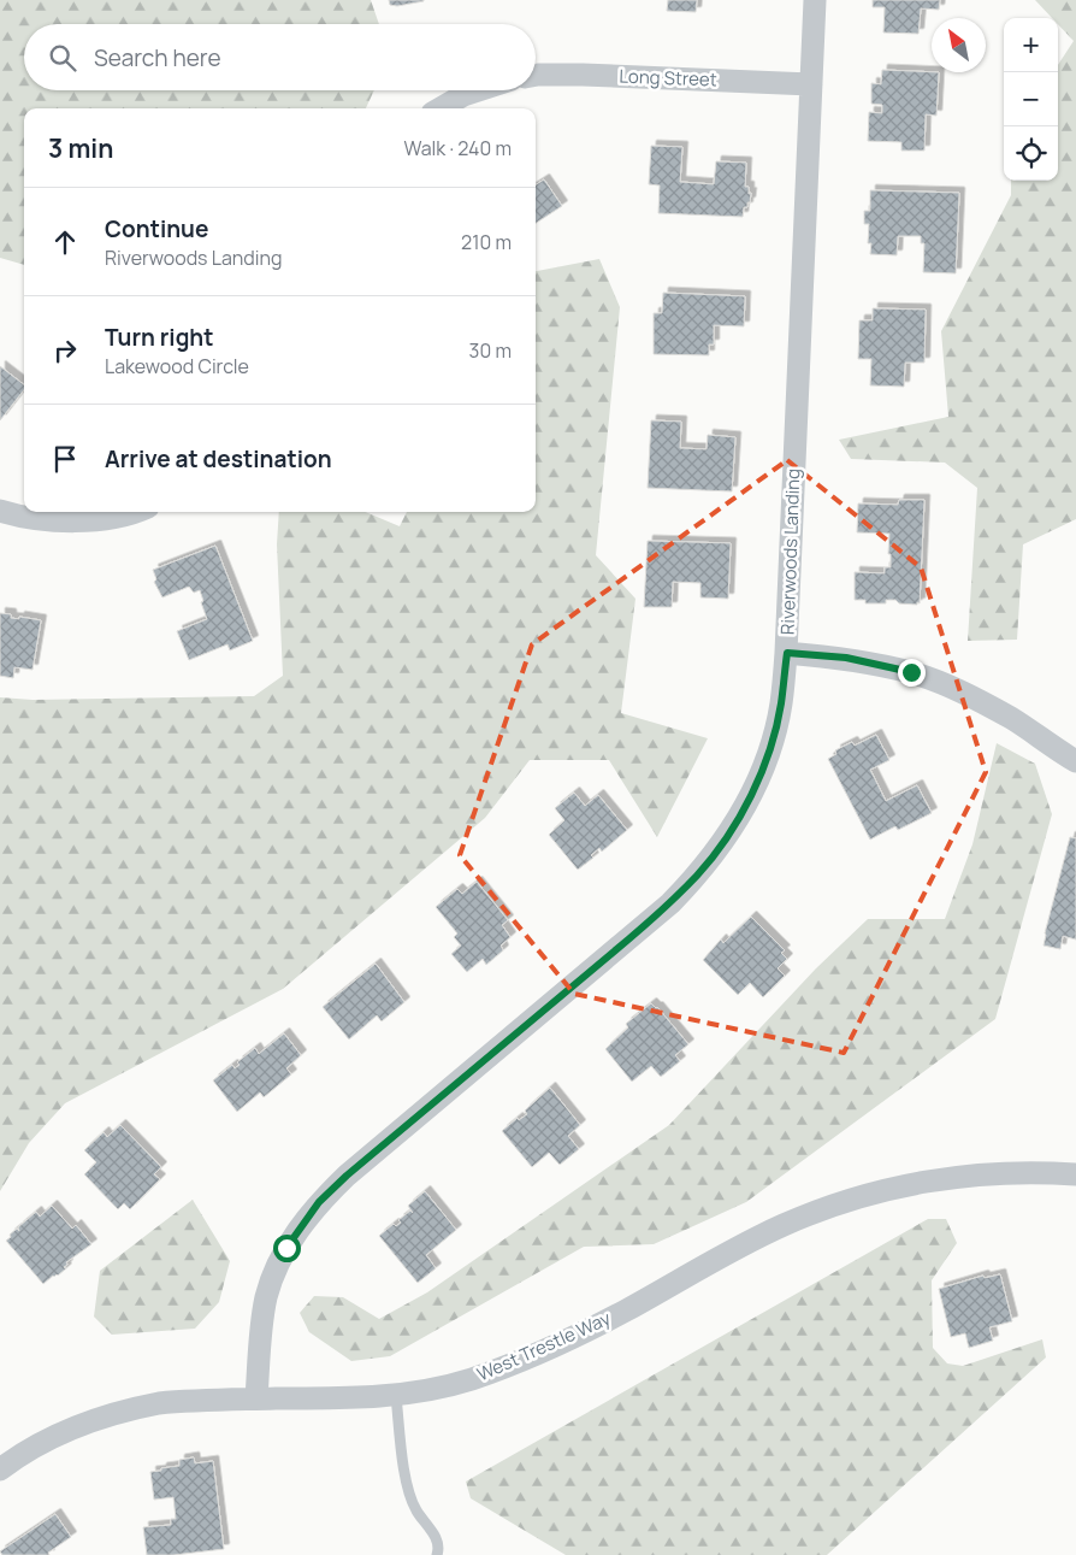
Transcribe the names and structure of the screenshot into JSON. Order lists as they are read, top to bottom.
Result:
{
  "streets": {
    "street": ["Long Street", "Riverwoods Landing", "West Trestle Way"]
  },
  "crossings": [
    ["Long Street", "Riverwoods Landing"],
    ["Riverwoods Landing", "West Trestle Way"]
  ],
  "north": "top left",
  "page": {
    "map_buttons": ["+", "−"],
    "search": "Search here",
    "heading": ["3 min", "Walk · 240 m"],
    "list": [
      ["Continue", "Riverwoods Landing", "210 m"],
      ["Turn right", "Lakewood Circle", "30 m"],
      "Arrive at destination"
    ]
  }
}
